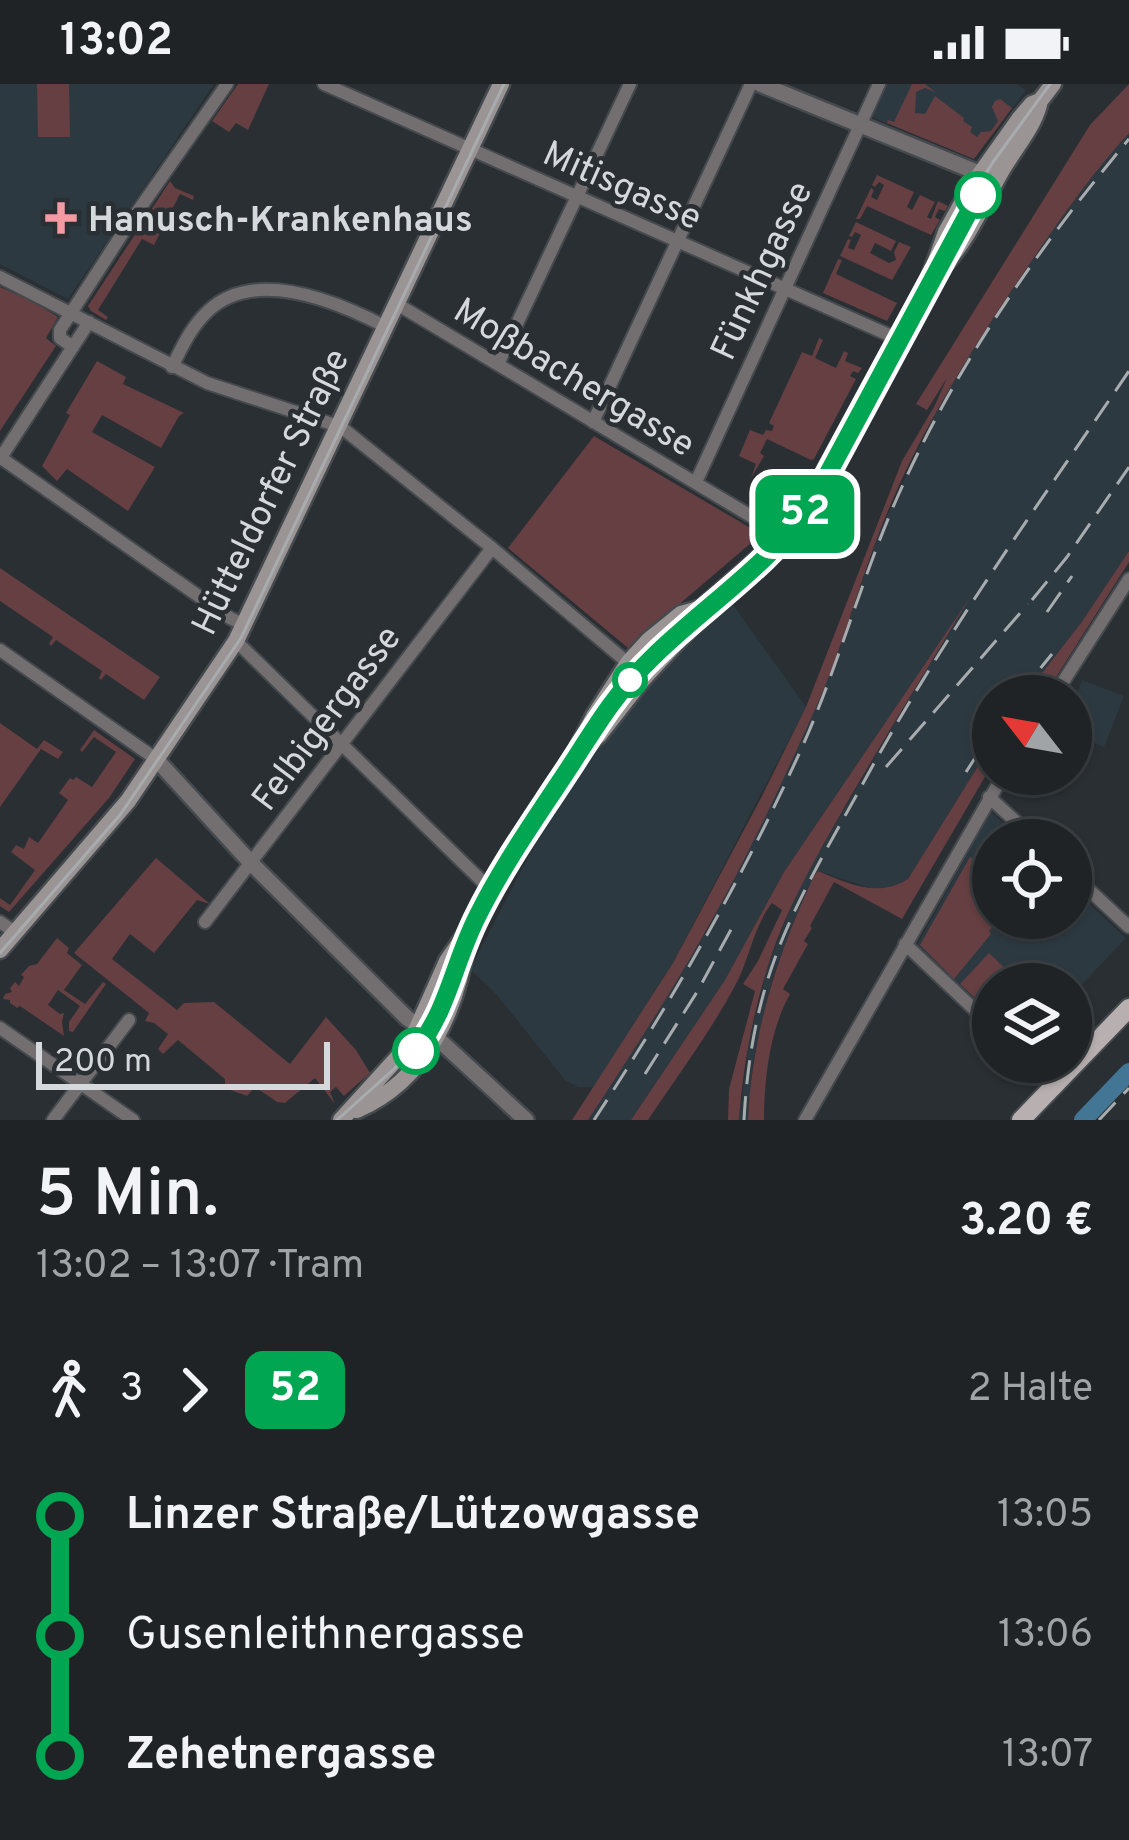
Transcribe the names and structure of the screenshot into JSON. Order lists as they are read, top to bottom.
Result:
{
  "streets": {
    "main road": ["Hütteldorfer Straße"],
    "street": [
      "Mitisgasse",
      "Fünkhgasse",
      "Moßbachergasse",
      "Felbigergasse"
    ]
  },
  "crossings": [
    ["Mitisgasse", "Fünkhgasse"],
    ["Mitisgasse", "Hütteldorfer Straße"],
    ["Fünkhgasse", "Moßbachergasse"],
    ["Moßbachergasse", "Hütteldorfer Straße"]
  ],
  "places": {
    "health": ["Hanusch-Krankenhaus"]
  },
  "lines": ["tram line 52"],
  "scale_bar": "200 m",
  "north": "top left",
  "page": {
    "status": "13:02",
    "on_map": "52",
    "scale": "200 m",
    "heading": ["5 Min.", "13:02 – 13:07 · Tram", "3.20 €"],
    "legs": ["3", "52", "2 Halte"],
    "list": [
      {
        "name": "Linzer Straße/Lützowgasse",
        "value": "13:05"
      },
      {
        "name": "Gusenleithnergasse",
        "value": "13:06"
      },
      {
        "name": "Zehetnergasse",
        "value": "13:07"
      }
    ]
  }
}
